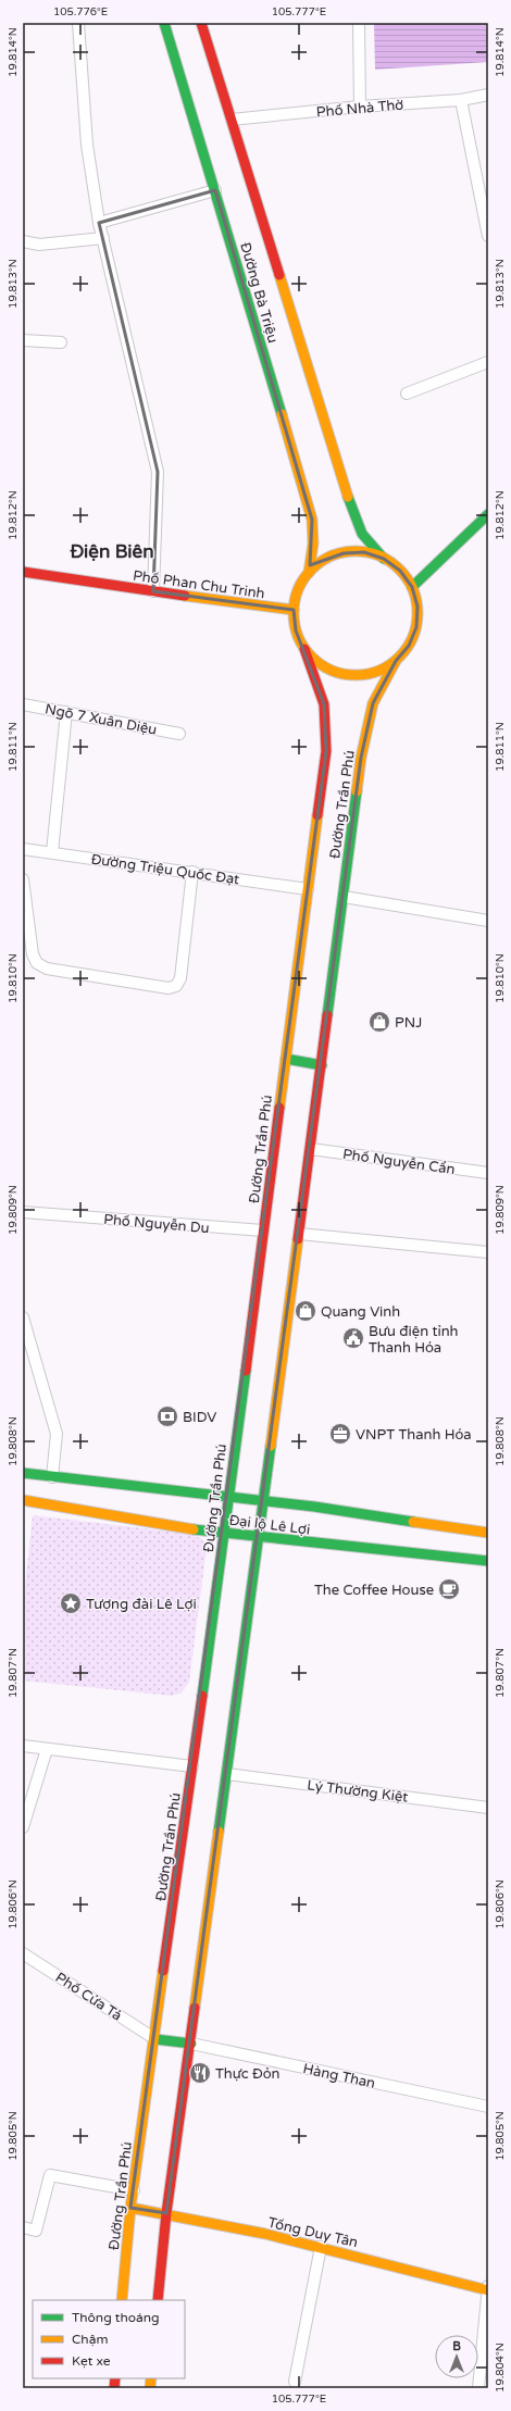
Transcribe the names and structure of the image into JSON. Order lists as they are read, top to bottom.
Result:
{
  "streets": {
    "main road": [
      "Đường Bà Triệu",
      "Phố Phan Chu Trinh",
      "Đường Trần Phú",
      "Đại lộ Lê Lợi",
      "Tống Duy Tân"
    ],
    "street": [
      "Phố Nhà Thờ",
      "Ngõ 7 Xuân Diệu",
      "Đường Triệu Quốc Đạt",
      "Phố Nguyễn Cẩn",
      "Phố Nguyễn Du",
      "Lý Thường Kiệt",
      "Phố Cửa Tả",
      "Hàng Than"
    ]
  },
  "crossings": [
    ["Phố Nhà Thờ", "Đường Bà Triệu"],
    ["Đường Bà Triệu", "Phố Phan Chu Trinh"],
    ["Đường Bà Triệu", "Đường Trần Phú"],
    ["Phố Phan Chu Trinh", "Đường Trần Phú"],
    ["Đường Trần Phú", "Đường Triệu Quốc Đạt"],
    ["Đường Trần Phú", "Phố Nguyễn Cẩn"],
    ["Đường Trần Phú", "Phố Nguyễn Du"],
    ["Đường Trần Phú", "Đại lộ Lê Lợi"],
    ["Đường Trần Phú", "Lý Thường Kiệt"],
    ["Đường Trần Phú", "Phố Cửa Tả"],
    ["Đường Trần Phú", "Hàng Than"],
    ["Đường Trần Phú", "Tống Duy Tân"]
  ],
  "districts": ["Điện Biên"],
  "places": {
    "shop": ["PNJ", "Quang Vinh"],
    "public building": ["Bưu điện tỉnh Thanh Hóa"],
    "bank": ["BIDV"],
    "office": ["VNPT Thanh Hóa"],
    "cafe": ["The Coffee House"],
    "place": ["Tượng đài Lê Lợi"],
    "restaurant": ["Thực Đỏn"]
  },
  "legend": ["Thông thoáng", "Chậm", "Kẹt xe"],
  "north": "top",
  "coordinates": [
    "105.776°E",
    "105.777°E",
    "19.814°N",
    "19.813°N",
    "19.812°N",
    "19.811°N",
    "19.810°N",
    "19.809°N",
    "19.808°N",
    "19.807°N",
    "19.806°N",
    "19.805°N",
    "19.804°N"
  ]
}
